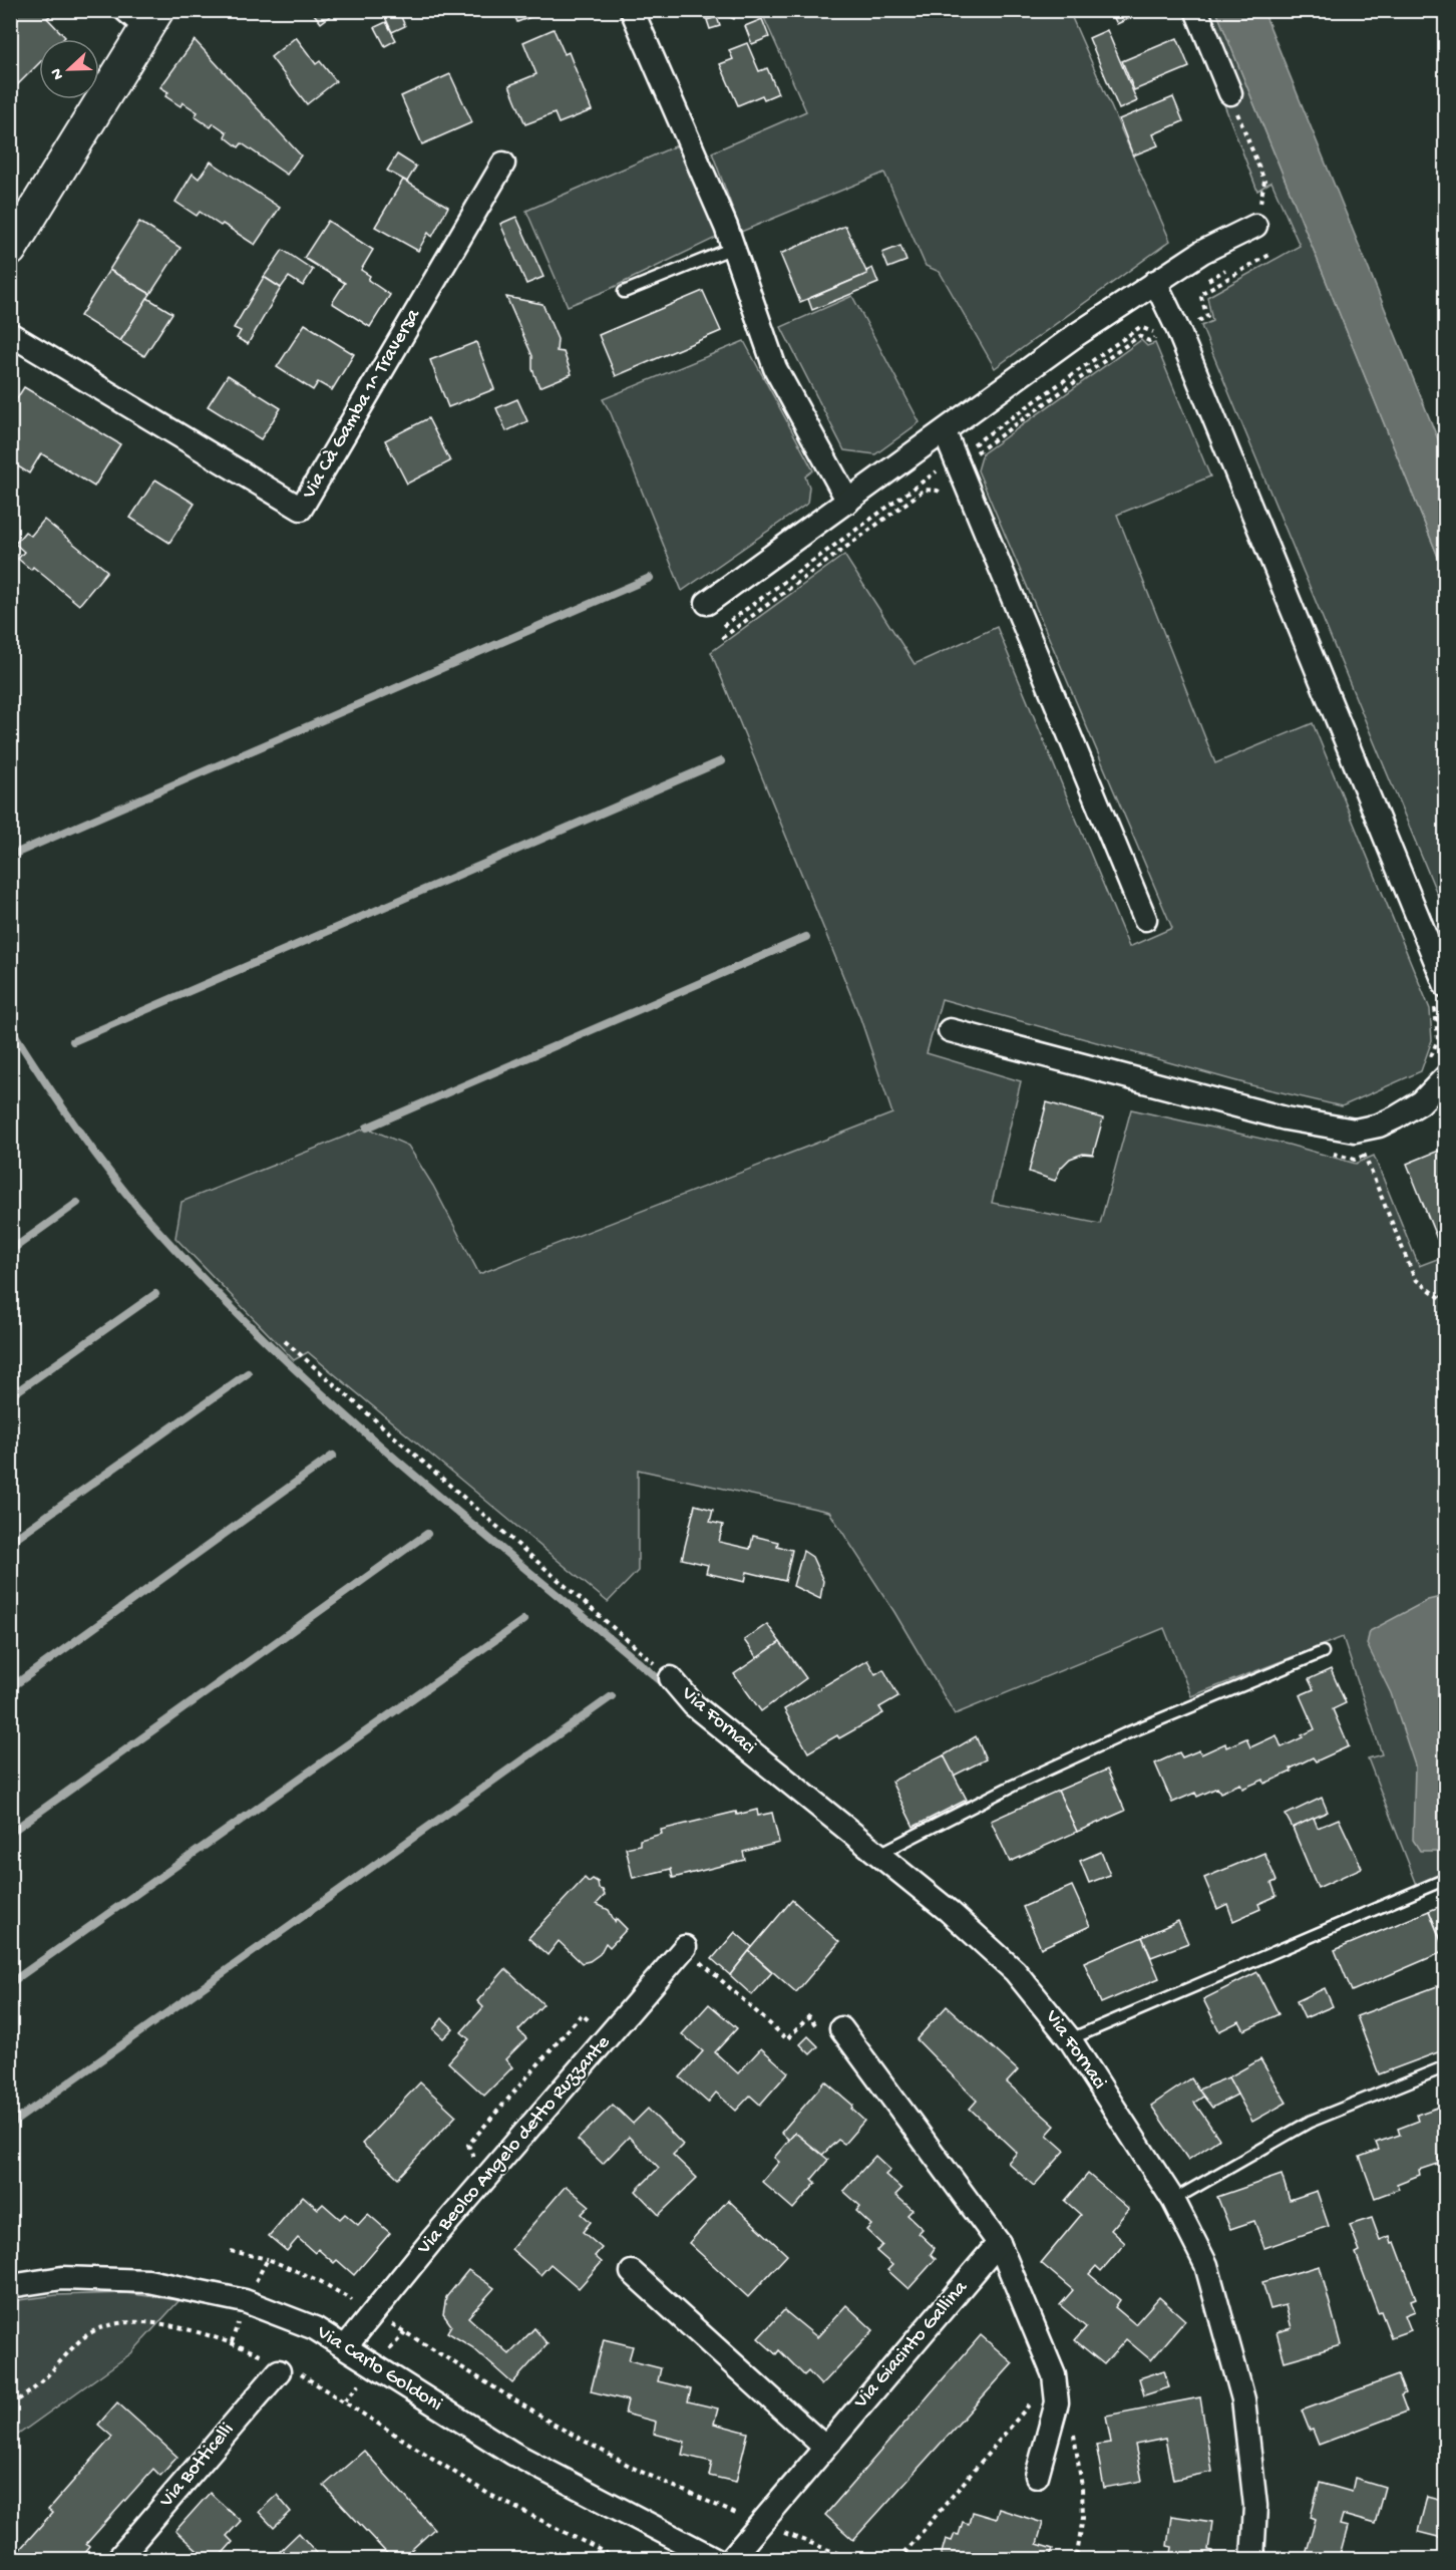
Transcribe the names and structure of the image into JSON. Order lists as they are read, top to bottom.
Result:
{
  "streets": {
    "street": [
      "Via Cà Gamba 1^ Traversa",
      "Via Fornaci",
      "Via Beolco Angelo detto Ruzzante",
      "Via Giacinto Gallina",
      "Via Carlo Goldoni",
      "Via Botticelli"
    ]
  },
  "crossings": [
    ["Via Beolco Angelo detto Ruzzante", "Via Carlo Goldoni"]
  ],
  "north": "left"
}
